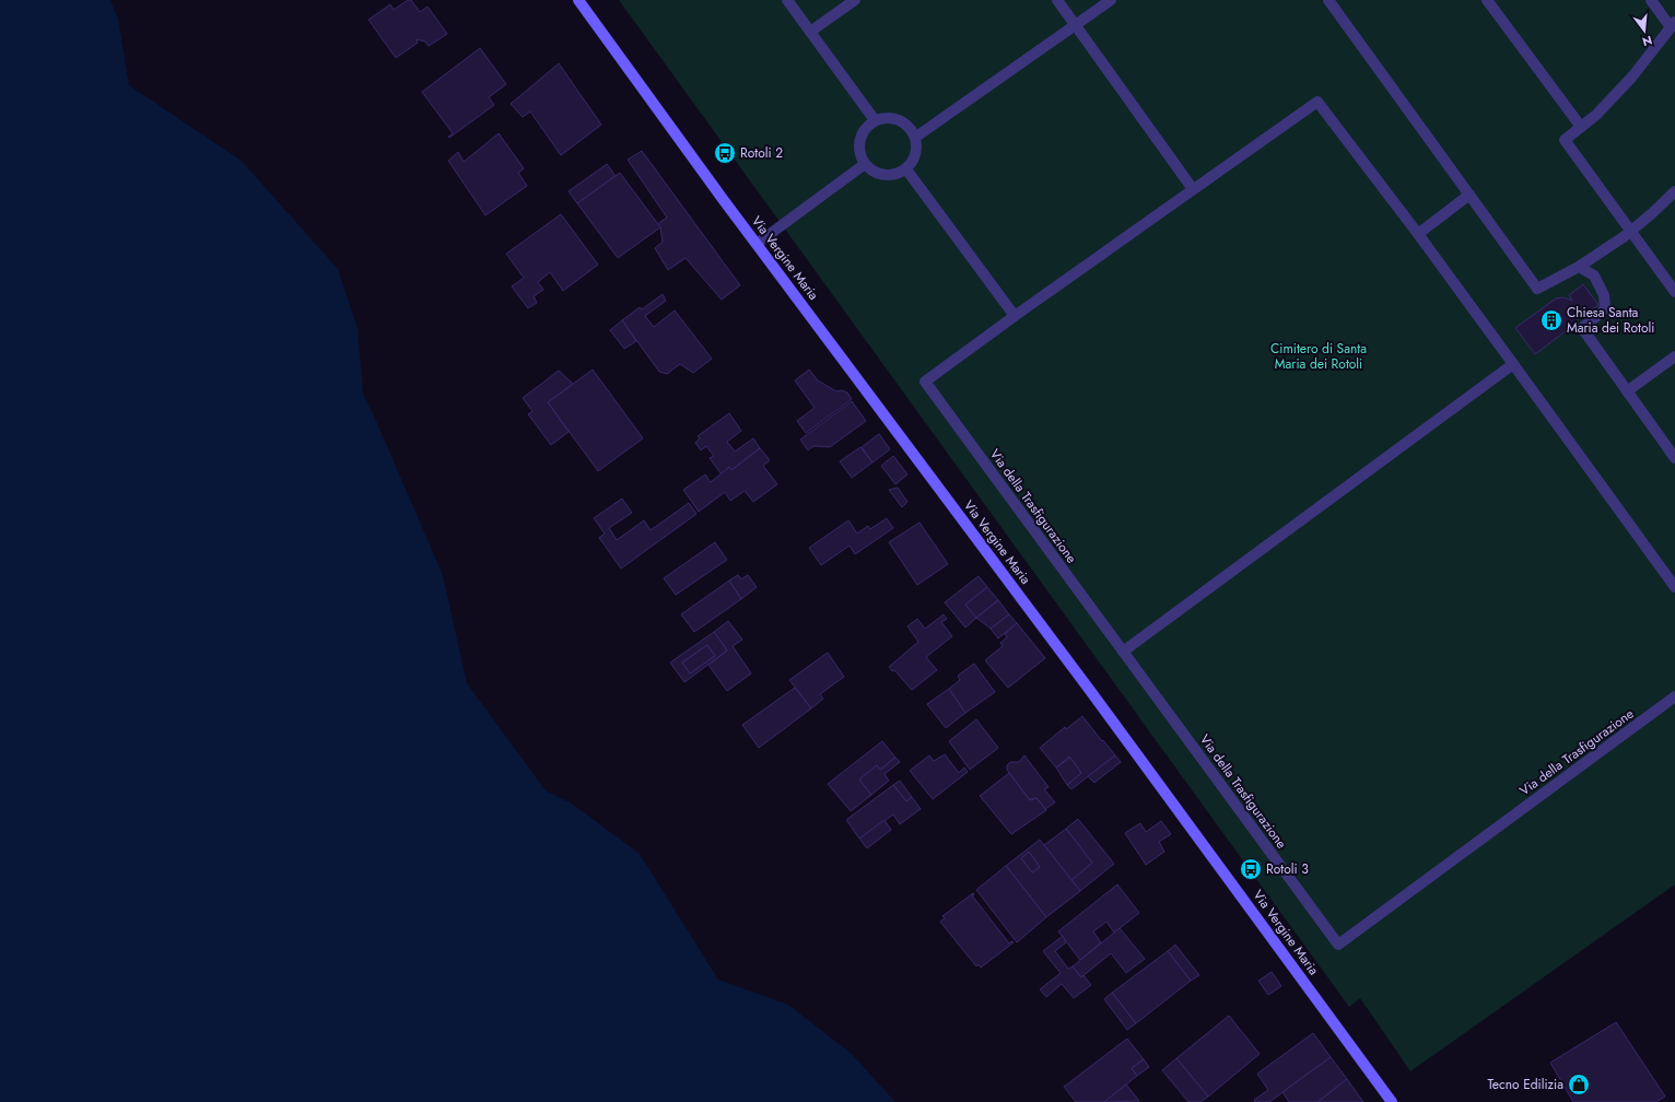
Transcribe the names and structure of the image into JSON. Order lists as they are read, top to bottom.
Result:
{
  "streets": {
    "main road": ["Via Vergine Maria"],
    "lane": ["Via della Trasfigurazione"]
  },
  "parks": ["Cimitero di Santa Maria dei Rotoli"],
  "places": {
    "bus stop": ["Rotoli 2", "Rotoli 3"],
    "building": ["Chiesa Santa Maria dei Rotoli"],
    "shop": ["Tecno Edilizia"]
  },
  "north": "bottom"
}
